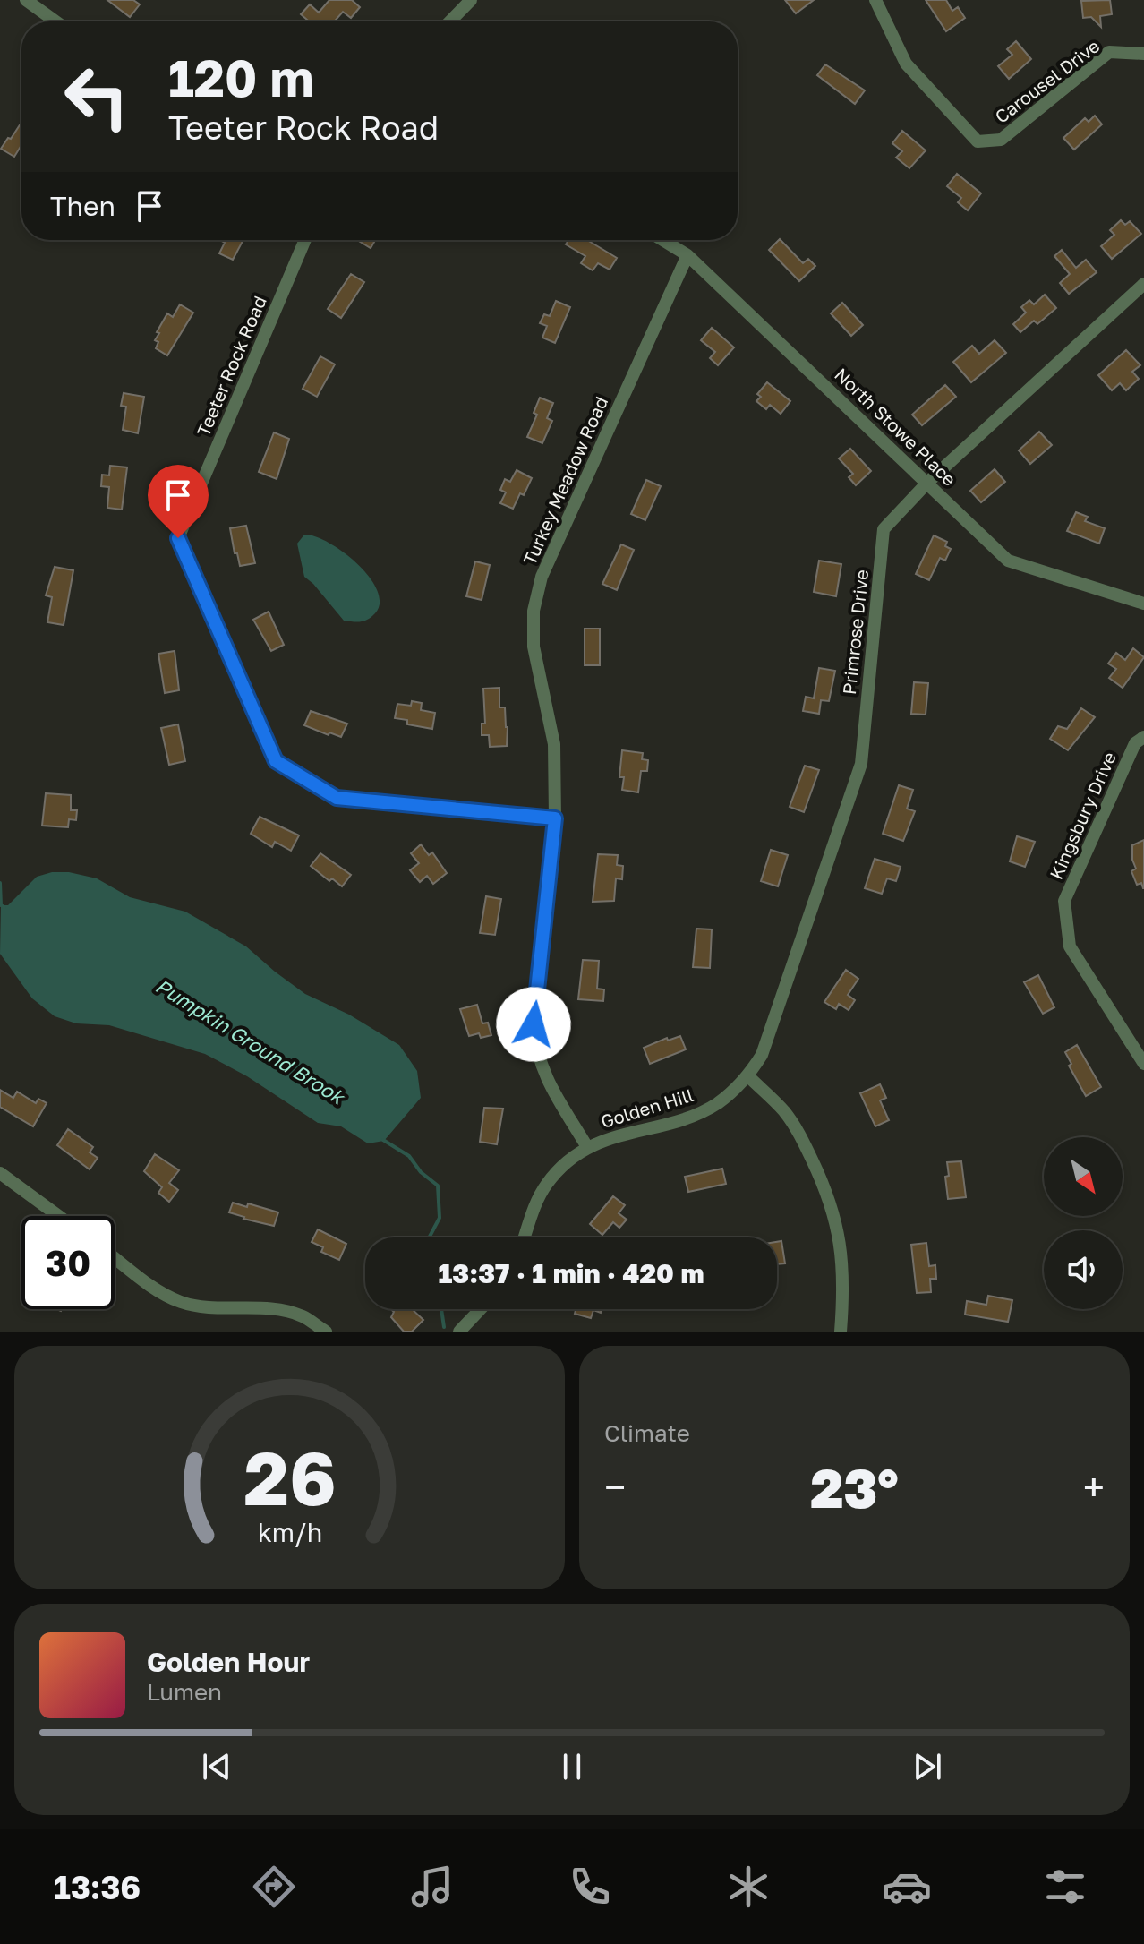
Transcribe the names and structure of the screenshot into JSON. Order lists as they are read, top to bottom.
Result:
{
  "streets": {
    "street": [
      "Carousel Drive",
      "Teeter Rock Road",
      "North Stowe Place",
      "Turkey Meadow Road",
      "Primrose Drive",
      "Kingsbury Drive",
      "Golden Hill"
    ]
  },
  "crossings": [
    ["Teeter Rock Road", "Turkey Meadow Road"],
    ["North Stowe Place", "Turkey Meadow Road"],
    ["North Stowe Place", "Primrose Drive"],
    ["Turkey Meadow Road", "Golden Hill"],
    ["Primrose Drive", "Golden Hill"]
  ],
  "water": ["Pumpkin Ground Brook"],
  "north": "bottom right",
  "page": {
    "turn": ["120 m", "Teeter Rock Road"],
    "then": "Then",
    "limit": "30",
    "trip": "13:37 · 1 min · 420 m",
    "tile": "Climate",
    "heat": ["−", "23°", "+"],
    "song": ["Golden Hour", "Lumen"],
    "tabs": "13:36",
    "gauge": ["26", "km/h"]
  }
}
